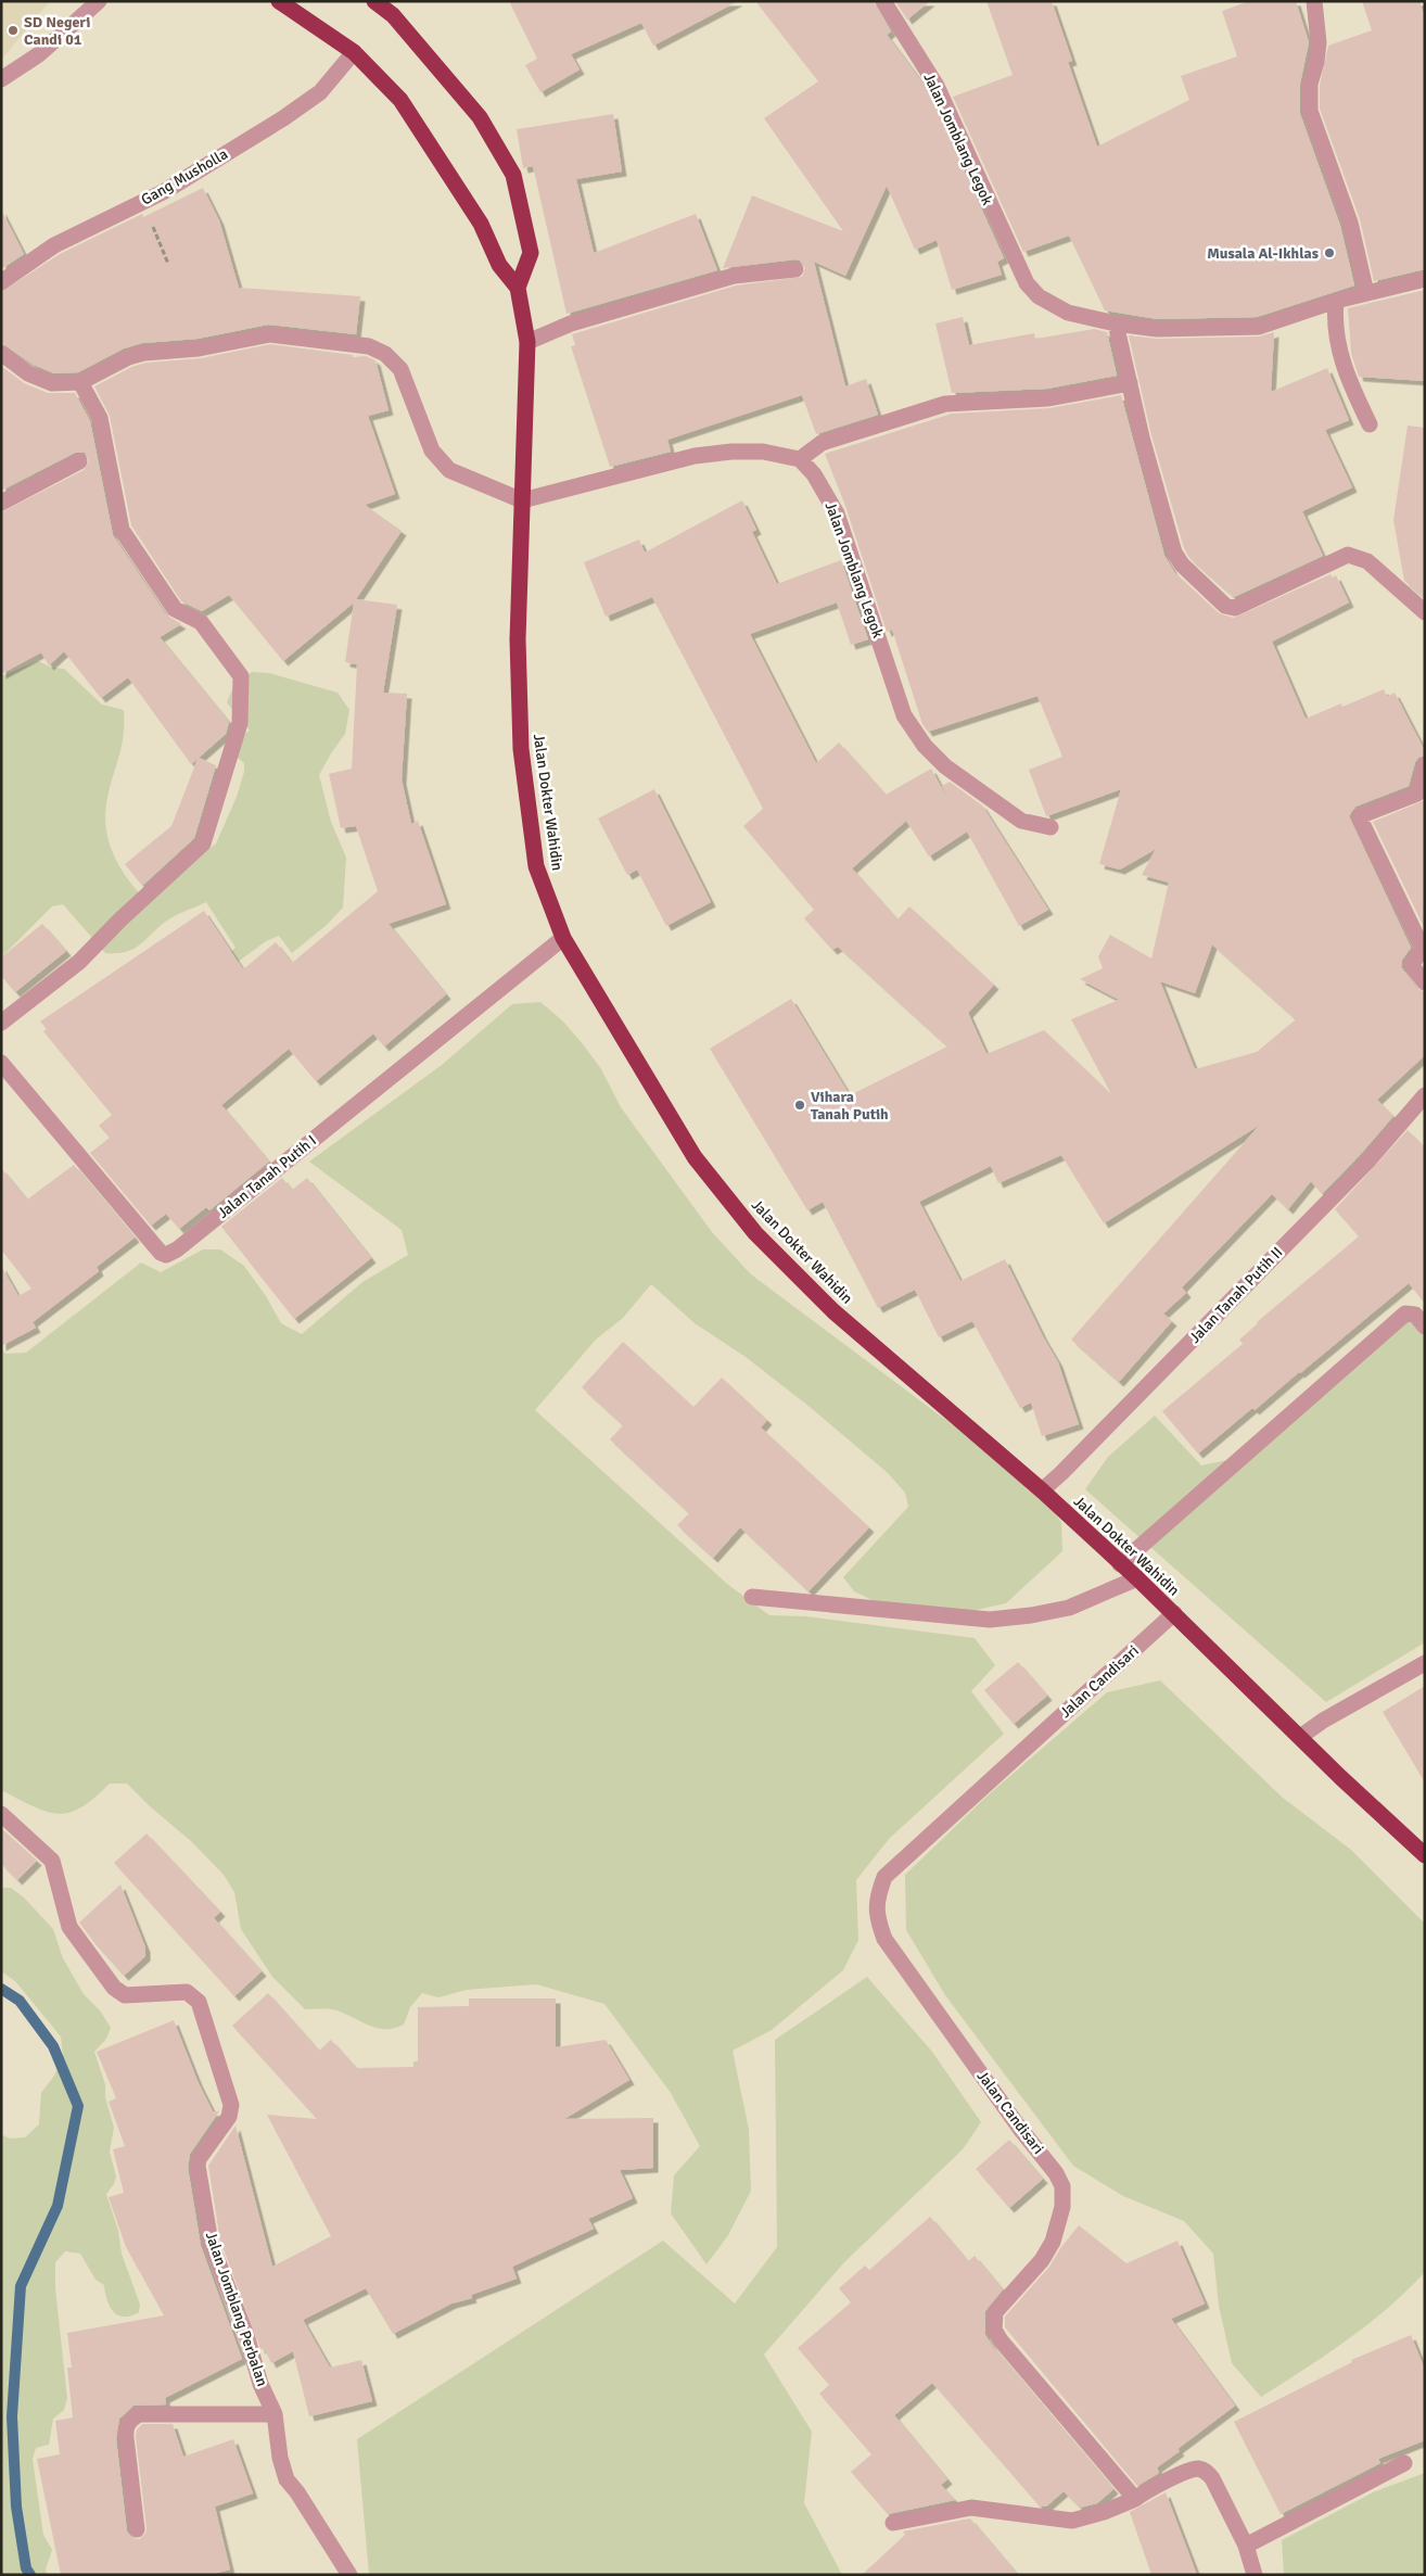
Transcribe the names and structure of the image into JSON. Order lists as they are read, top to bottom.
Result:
{
  "streets": {
    "highway": ["Jalan Dokter Wahidin"],
    "street": [
      "Jalan Jomblang Legok",
      "Gang Musholla",
      "Jalan Tanah Putih I",
      "Jalan Tanah Putih II",
      "Jalan Candisari",
      "Jalan Jomblang Perbalan"
    ]
  },
  "crossings": [
    ["Jalan Dokter Wahidin", "Jalan Tanah Putih I"],
    ["Jalan Dokter Wahidin", "Jalan Tanah Putih II"],
    ["Jalan Dokter Wahidin", "Jalan Candisari"]
  ],
  "places": ["SD Negeri Candi 01", "Musala Al-Ikhlas", "Vihara Tanah Putih"]
}
